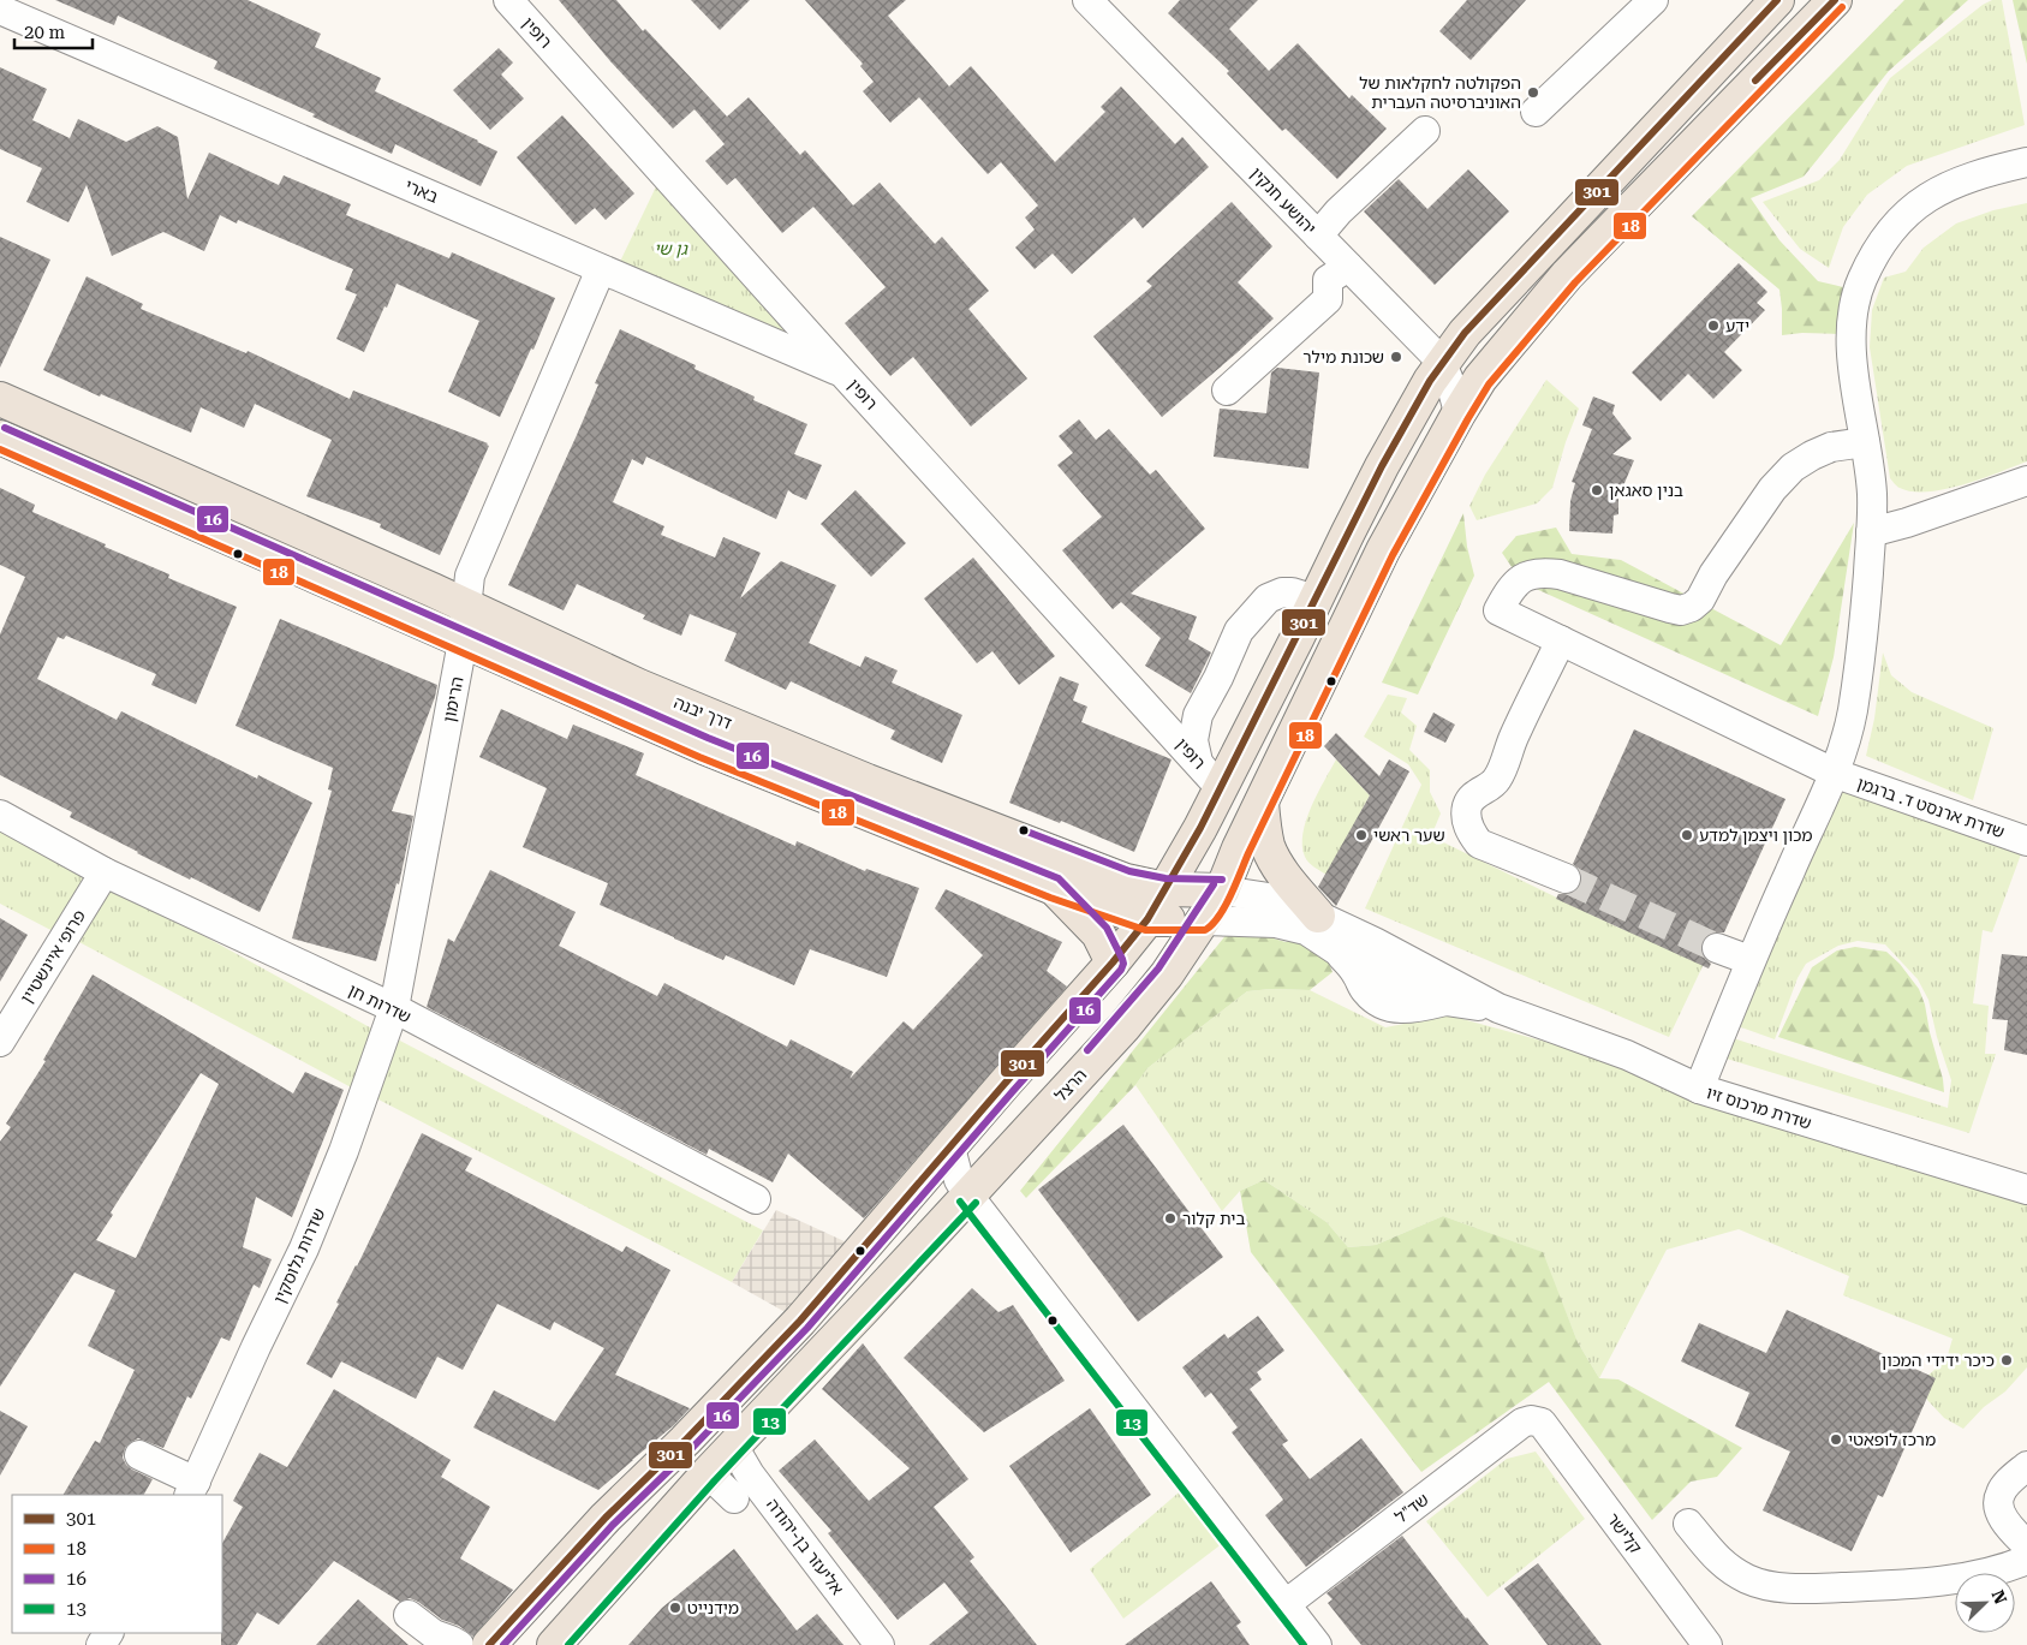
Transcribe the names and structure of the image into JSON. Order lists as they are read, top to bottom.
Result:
{
  "streets": {
    "main road": ["דרך יבנה", "הרצל"],
    "street": [
      "רופין",
      "בארי",
      "יהושע חנקין",
      "הרימון",
      "שדרת ארנסט ד. ברגמן",
      "פרופ׳ איינשטיין",
      "שדרות חן",
      "שדרת מרכוס זיו",
      "שדרות גלוסקין",
      "שד\"ל",
      "קלישר",
      "אליעזר בן-יהודה"
    ]
  },
  "crossings": [
    ["רופין", "בארי"],
    ["בארי", "הרימון"],
    ["יהושע חנקין", "הרצל"],
    ["הרימון", "דרך יבנה"],
    ["הרימון", "שדרות חן"],
    ["הרימון", "שדרות גלוסקין"],
    ["דרך יבנה", "הרצל"],
    ["דרך יבנה", "שדרת מרכוס זיו"],
    ["פרופ׳ איינשטיין", "שדרות חן"],
    ["שדרות חן", "שדרות גלוסקין"],
    ["הרצל", "שדרת מרכוס זיו"],
    ["הרצל", "אליעזר בן-יהודה"],
    ["שד\"ל", "קלישר"]
  ],
  "parks": ["גן שי"],
  "places": [
    "הפקולטה לחקלאות של האוניברסיטה העברית",
    "ידע",
    "שכונת מילר",
    "בנין סאגאן",
    "שער ראשי",
    "מכון ויצמן למדע",
    "בית קלור",
    "כיכר ידידי המכון",
    "מרכז לופאטי",
    "מידנייט"
  ],
  "lines": [
    "transit line 301",
    "transit line 18",
    "transit line 16",
    "transit line 13"
  ],
  "legend": [
    "301",
    "18",
    "16",
    "13"
  ],
  "scale_bar": "20 m",
  "north": "top right"
}
